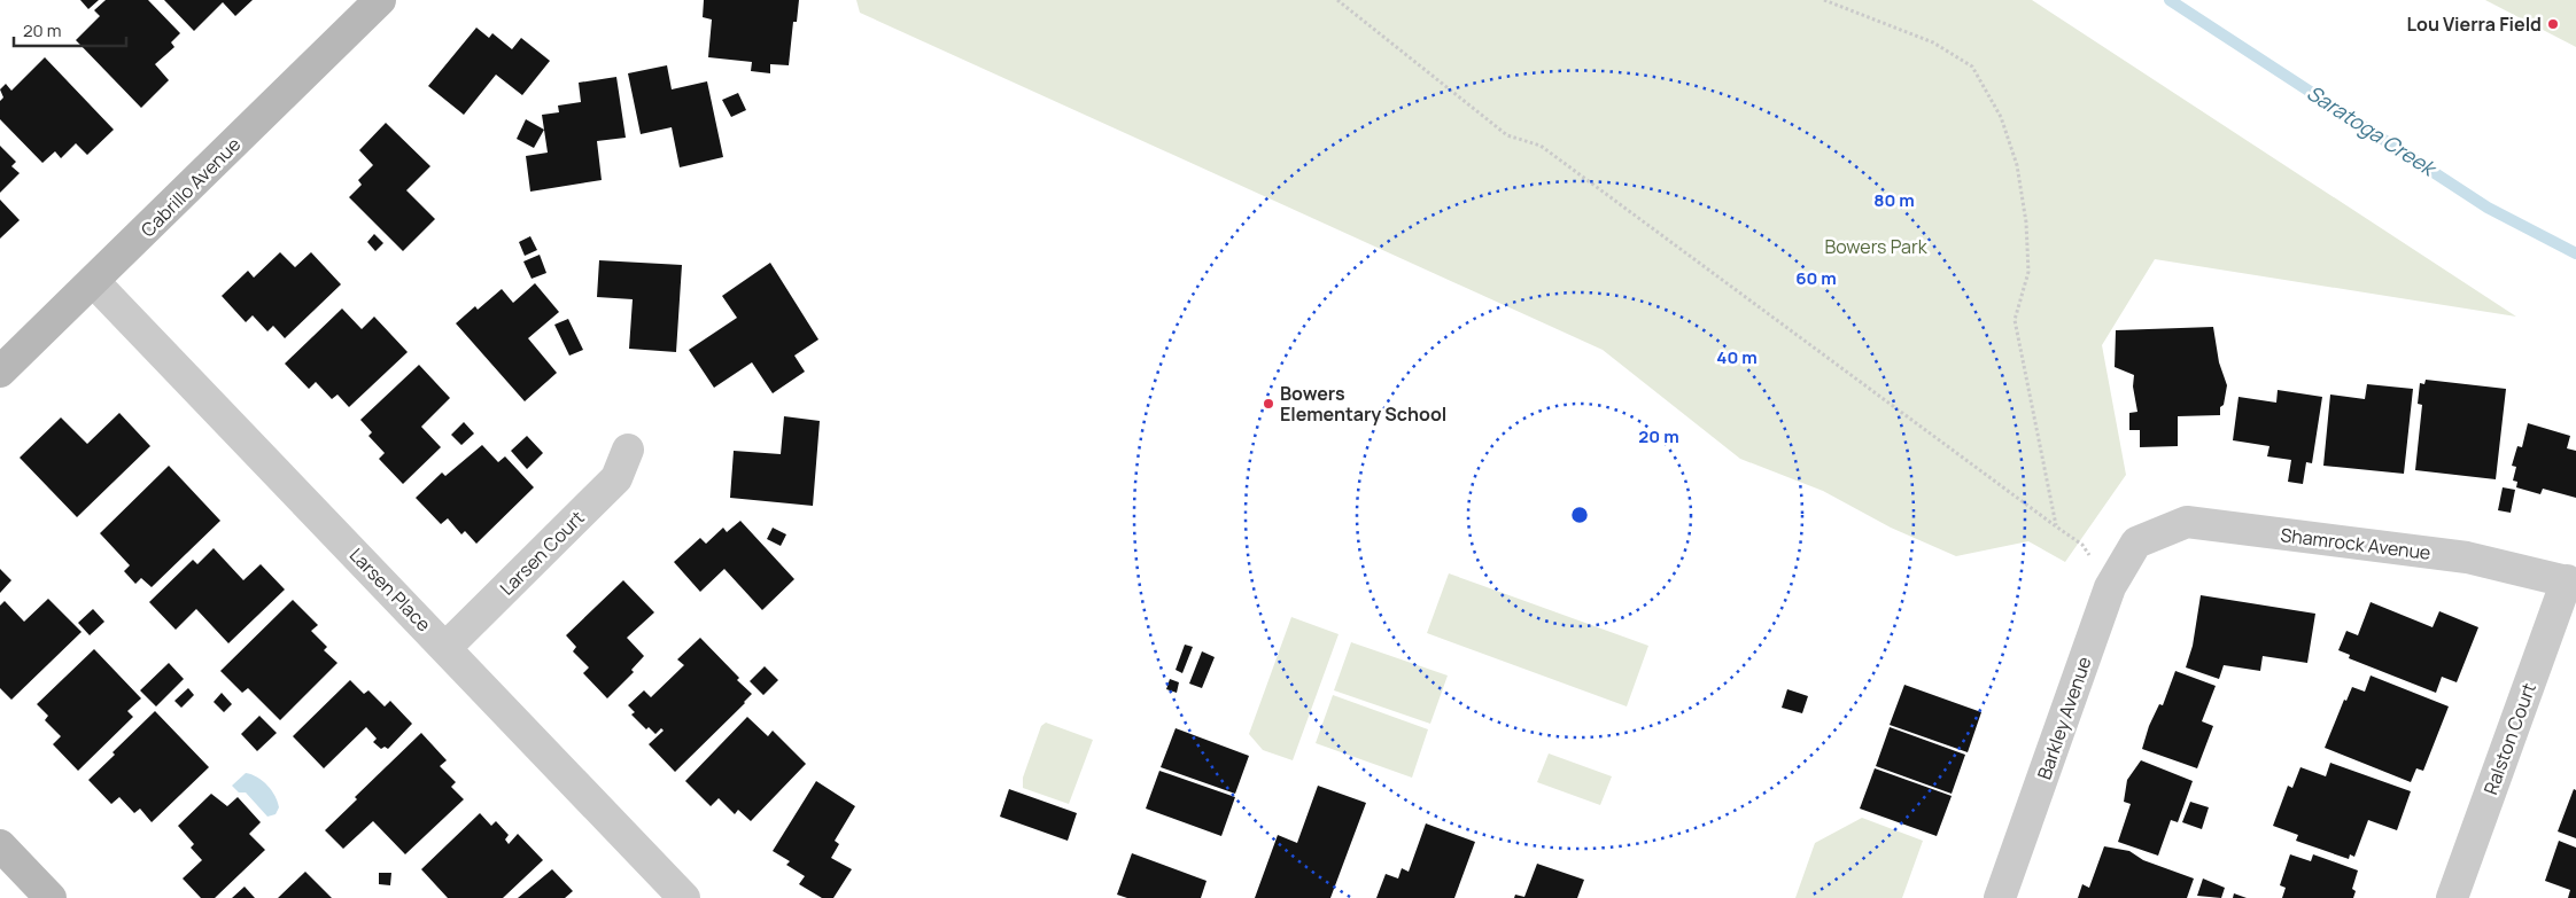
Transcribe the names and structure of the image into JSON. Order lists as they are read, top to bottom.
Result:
{
  "streets": {
    "street": [
      "Cabrillo Avenue",
      "Shamrock Avenue",
      "Larsen Court",
      "Larsen Place",
      "Barkley Avenue",
      "Ralston Court"
    ]
  },
  "crossings": [
    ["Cabrillo Avenue", "Larsen Place"],
    ["Shamrock Avenue", "Barkley Avenue"],
    ["Shamrock Avenue", "Ralston Court"],
    ["Larsen Court", "Larsen Place"]
  ],
  "water": ["Saratoga Creek"],
  "parks": ["Bowers Park"],
  "places": ["Lou Vierra Field", "Bowers Elementary School"],
  "scale_bar": "20 m",
  "rings": [
    "80 m",
    "60 m",
    "40 m",
    "20 m"
  ]
}
